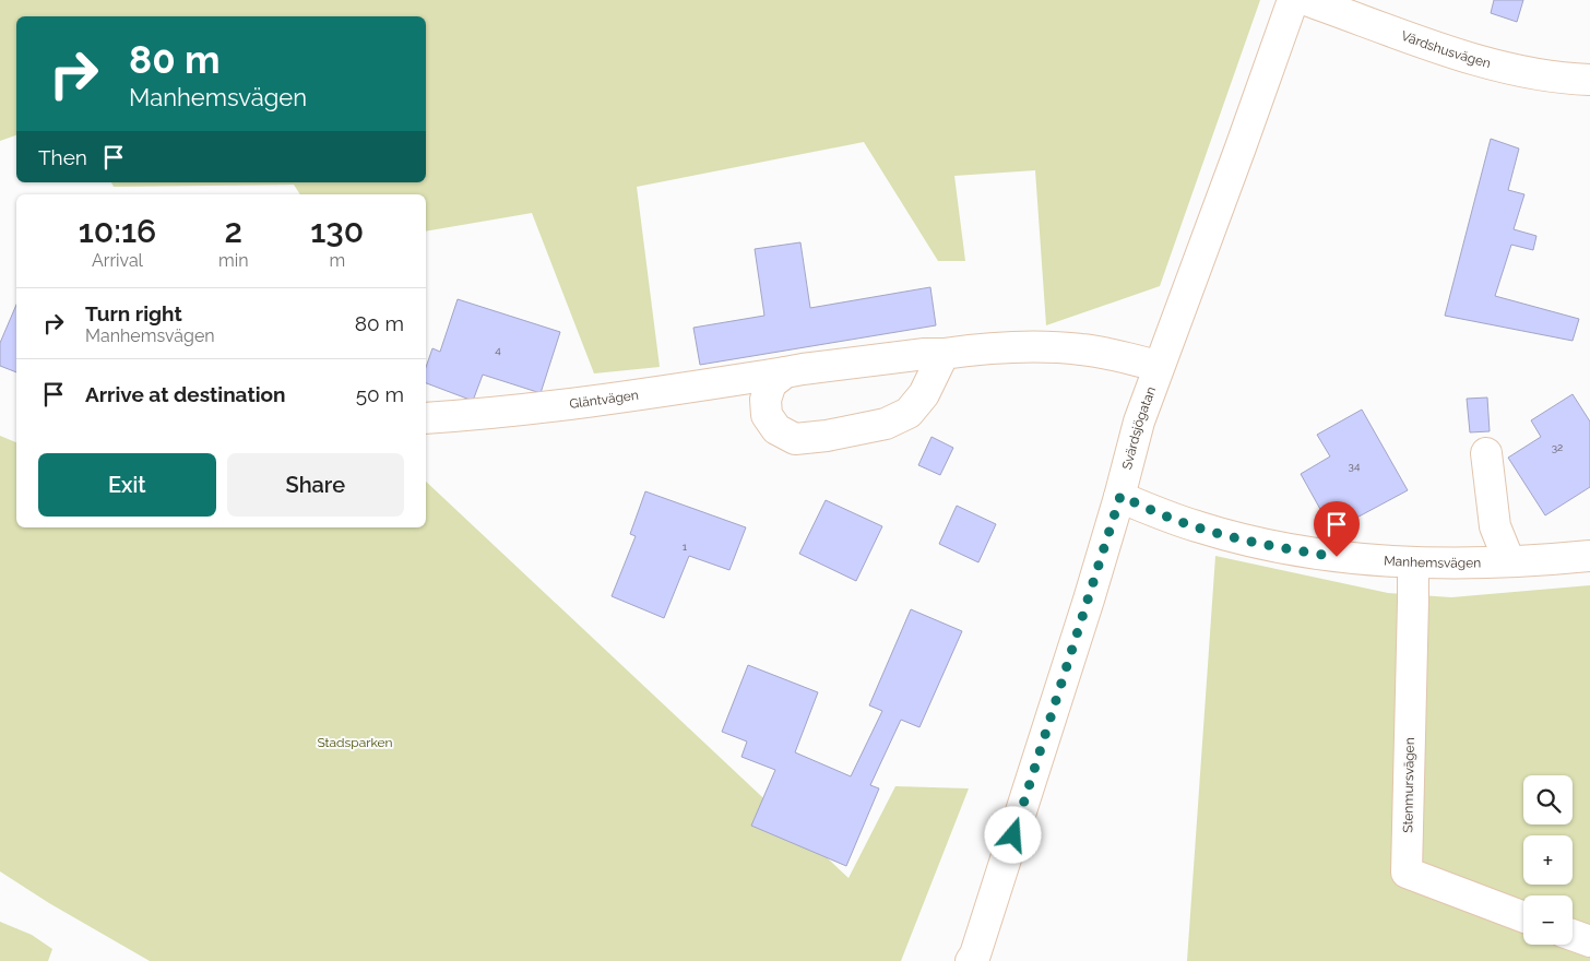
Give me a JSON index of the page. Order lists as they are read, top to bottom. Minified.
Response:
{"streets":{"street":["Värdshusvägen","Gläntvägen","Svärdsjögatan","Manhemsvägen","Stenmursvägen"]},"crossings":[["Gläntvägen","Svärdsjögatan"],["Svärdsjögatan","Manhemsvägen"],["Manhemsvägen","Stenmursvägen"]],"parks":["Stadsparken"],"house_numbers":["4","32","34","1"],"page":{"turn":["80 m","Manhemsvägen"],"then":"Then","eta":["10:16","Arrival","2","min","130","m"],"list":[{"name":"Turn right","note":"Manhemsvägen","value":"80 m"},{"name":"Arrive at destination","value":"50 m"}],"buttons":["Exit","Share"],"map_buttons":["+","−"]}}
